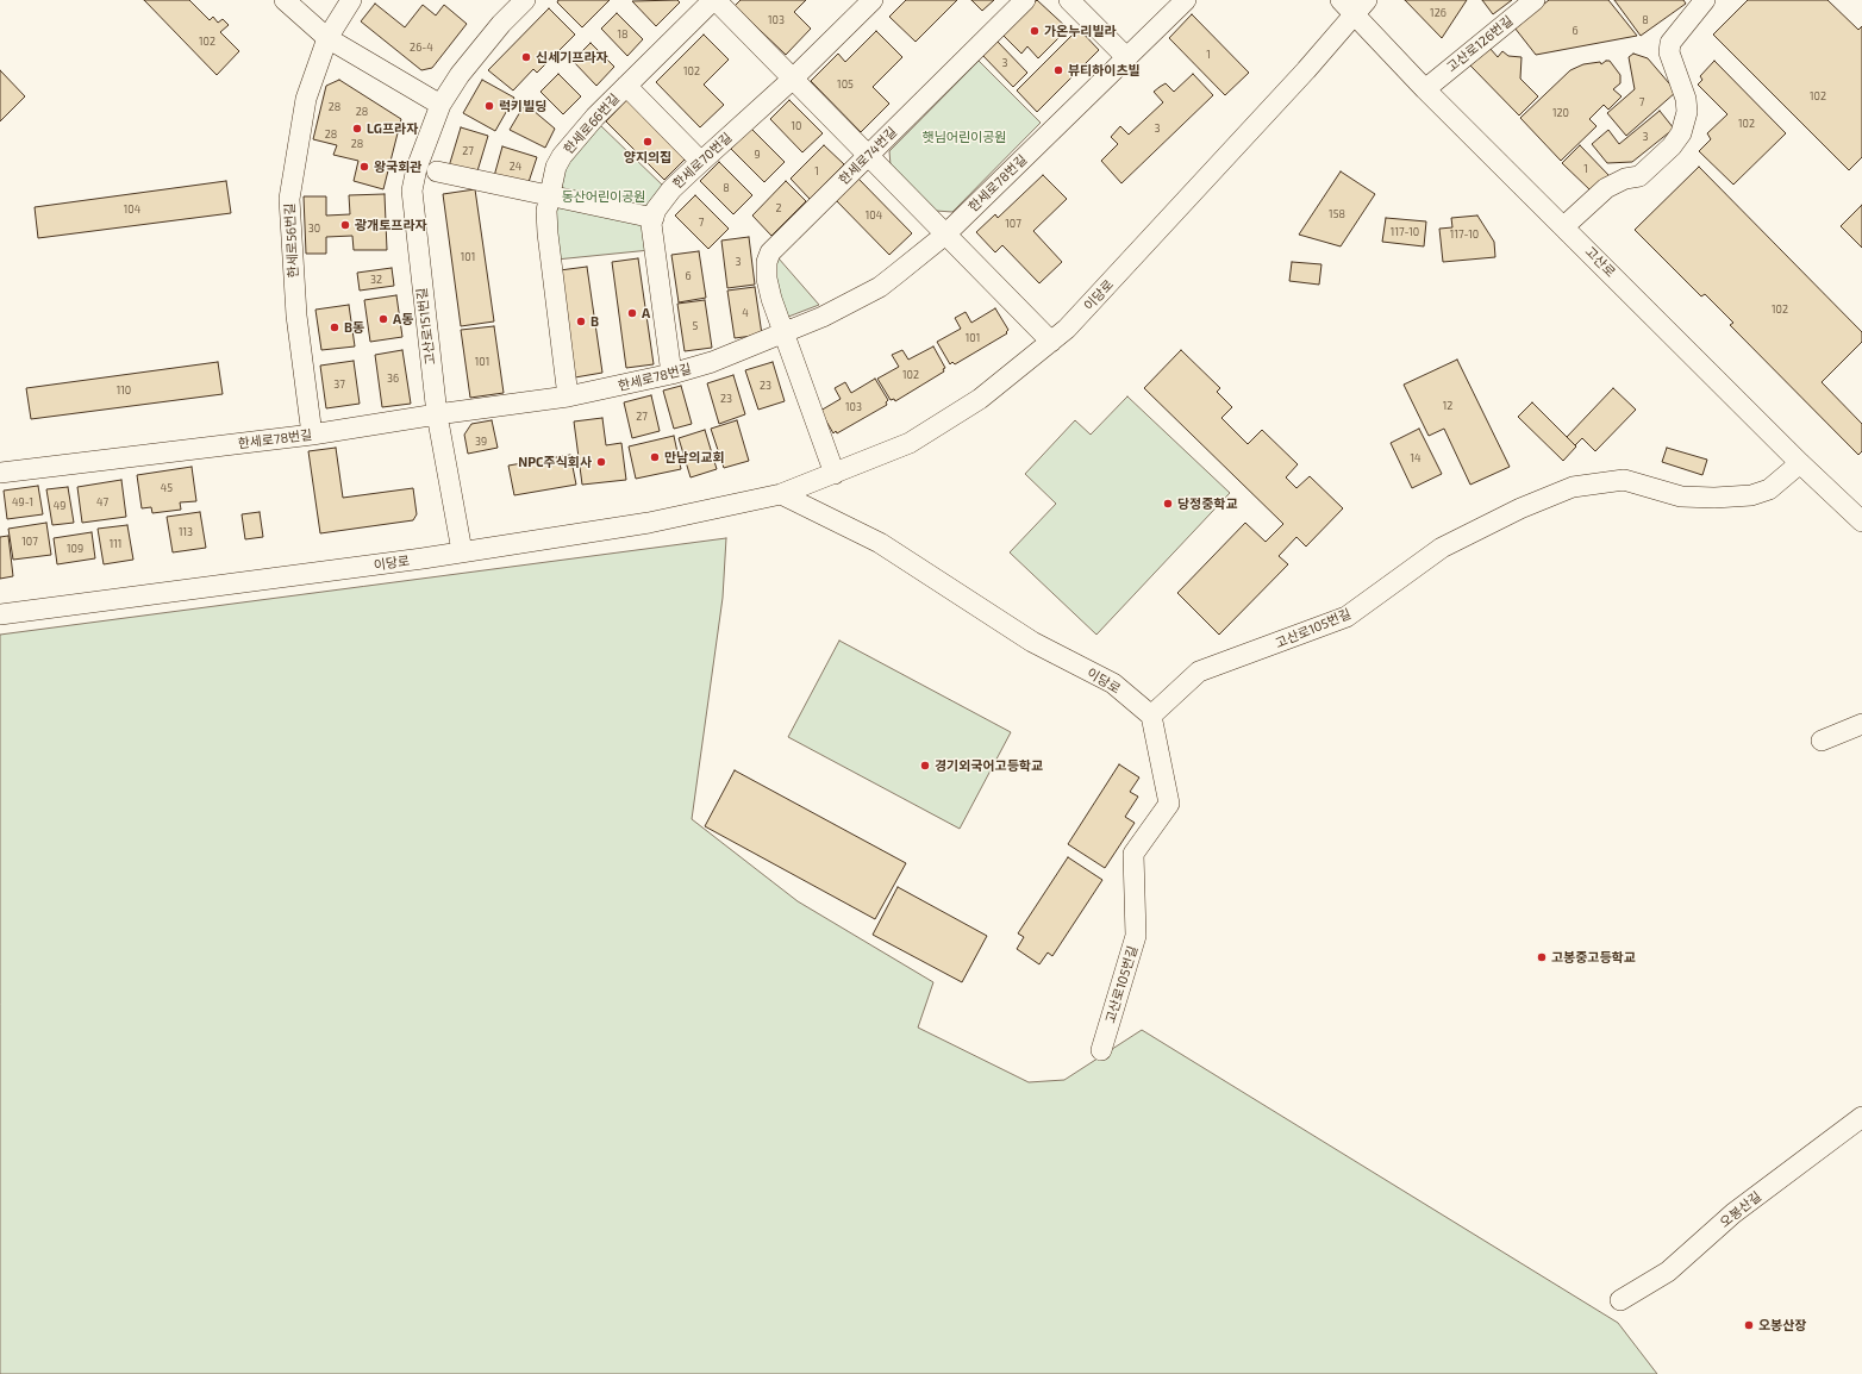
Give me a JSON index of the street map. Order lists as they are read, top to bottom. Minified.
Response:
{"streets":{"street":["고산로126번길","한세로66번길","한세로74번길","한세로70번길","한세로78번길","한세로56번길","고산로","이당로","고산로151번길","고산로105번길","오봉산길"]},"crossings":[["고산로126번길","고산로"],["한세로66번길","한세로78번길"],["한세로74번길","한세로78번길"],["한세로74번길","이당로"],["한세로70번길","한세로78번길"],["한세로78번길","한세로56번길"],["한세로78번길","고산로151번길"],["고산로","이당로"],["고산로","고산로105번길"],["이당로","고산로151번길"],["이당로","고산로105번길"]],"parks":["햇님어린이공원","동산어린이공원"],"places":["가온누리빌라","신세기프라자","뷰티하이츠빌","럭키빌딩","LG프라자","양지의집","왕국회관","광개토프라자","A","A동","B","B동","만남의교회","NPC주식회사","당정중학교","경기외국어고등학교","고봉중고등학교","오봉산장"],"house_numbers":["126","103","8","6","18","102","26-4","1","3","102","105","102","7","28","28","120","102","10","3","28","3","28","27","9","24","1","1","8","2","104","158","104","7","107","30","117-10","117-10","101","3","6","32","102","4","5","101","101","102","36","37","23","110","23","12","103","27","39","14","45","49-1","47","49","113","107","111","109"]}
